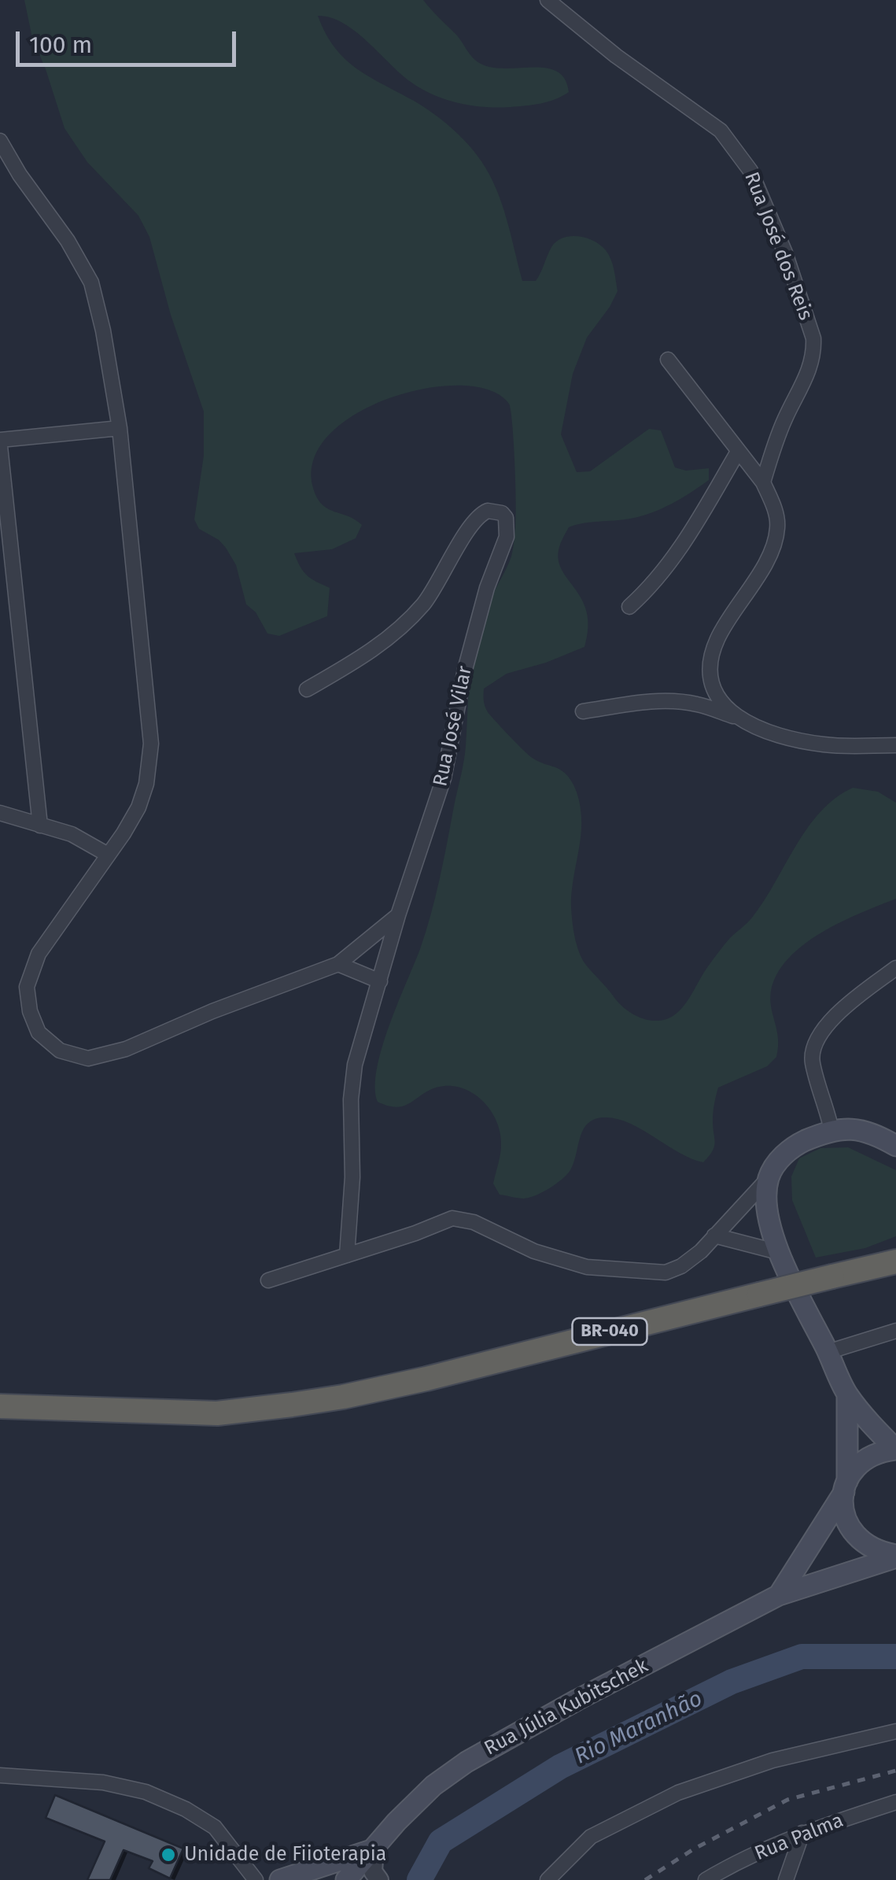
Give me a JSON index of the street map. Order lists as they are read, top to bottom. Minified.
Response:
{"streets":{"highway":["BR-040"],"main road":["Rua Júlia Kubitschek"],"street":["Rua José dos Reis","Rua José Vilar","Rua Palma"]},"water":["Rio Maranhão"],"places":["Unidade de Fiioterapia"],"scale_bar":"100 m"}
